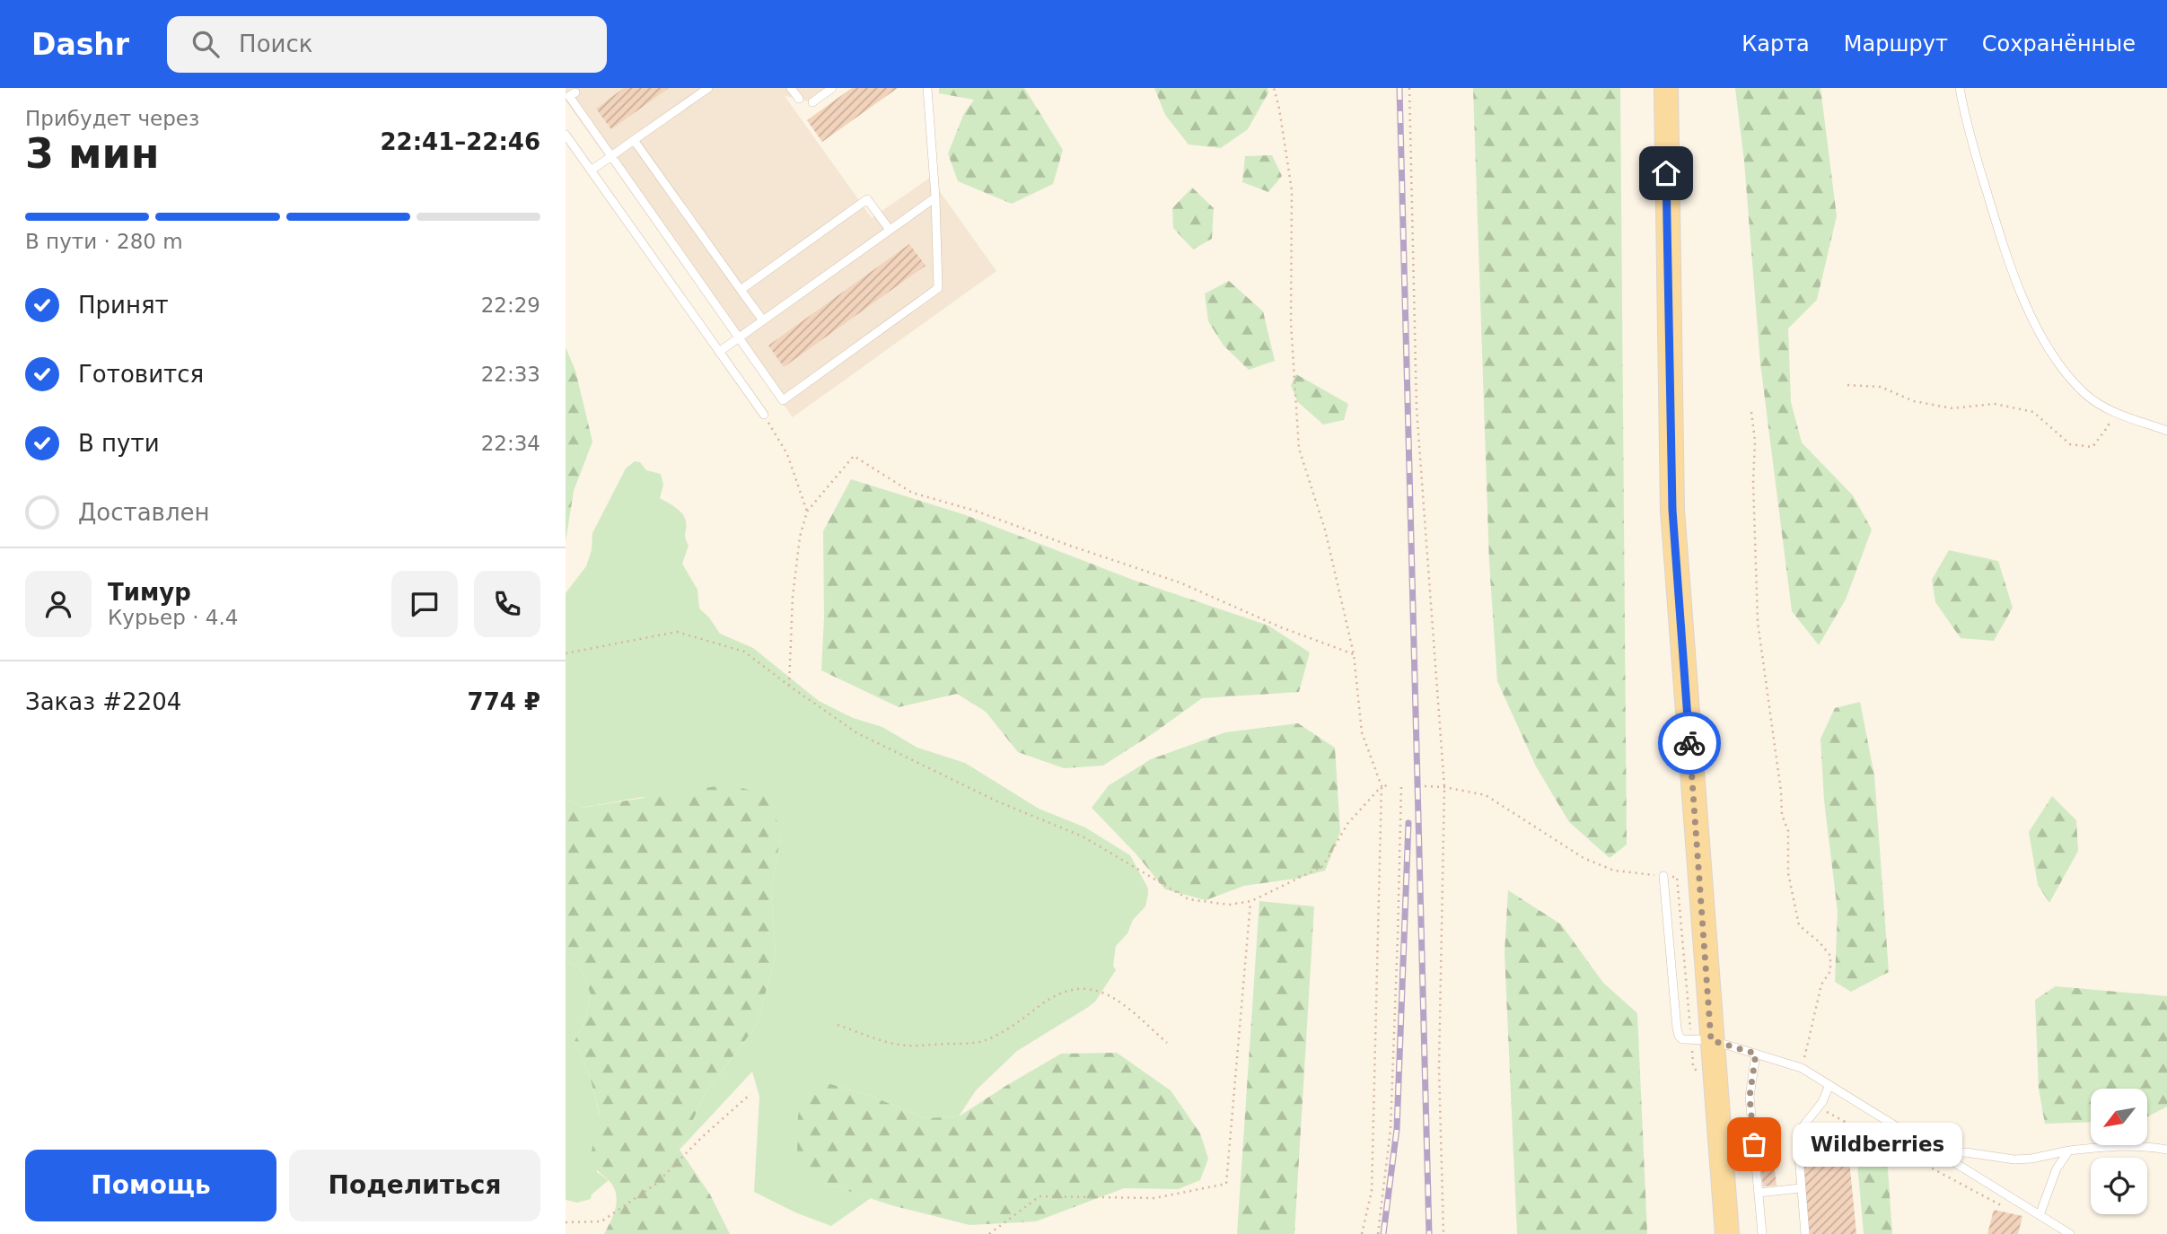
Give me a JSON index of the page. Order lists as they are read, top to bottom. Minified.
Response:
{"places":["Wildberries"],"north":"bottom left","page":{"header":"Dashr","search":"Поиск","nav":["Карта","Маршрут","Сохранённые"],"heading":["3 мин","Прибудет через","22:41–22:46"],"panel":["Тимур","Курьер · 4.4","Заказ #2204","774 ₽"],"bar":"В пути · 280 m","list":[["Принят","22:29"],["Готовится","22:33"],["В пути","22:34"],"Доставлен"],"bubble":"Wildberries","buttons":["Помощь","Поделиться"]}}
